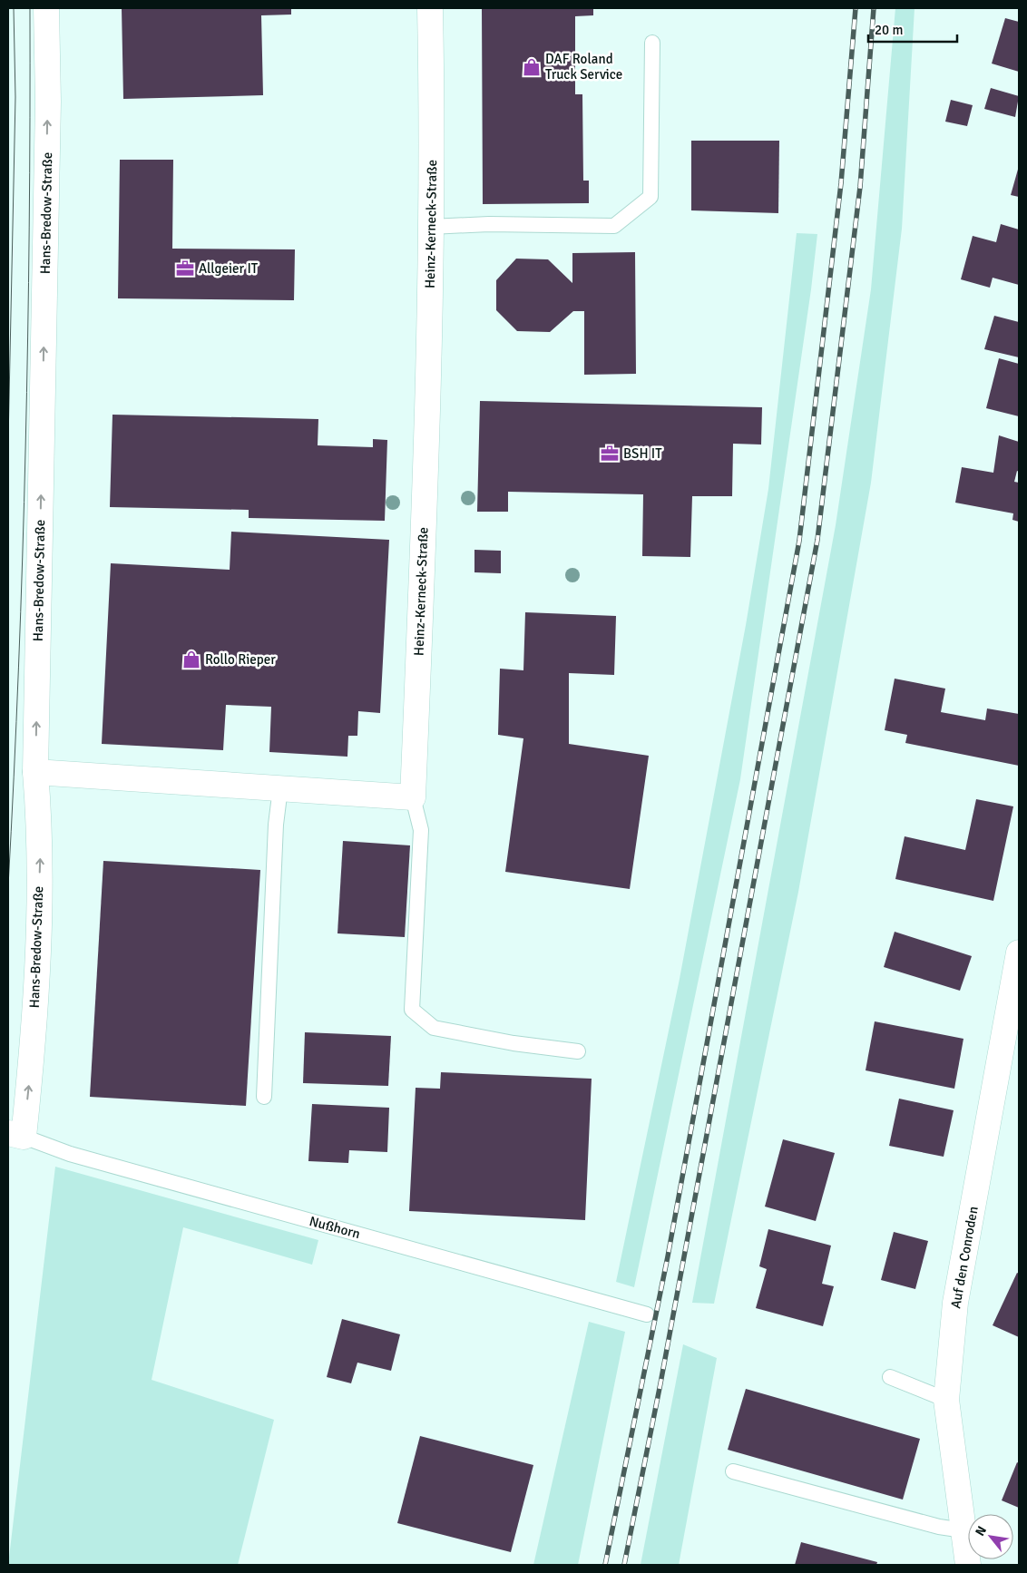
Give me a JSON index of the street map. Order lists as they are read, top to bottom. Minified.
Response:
{"streets":{"street":["Hans-Bredow-Straße","Heinz-Kerneck-Straße","Auf den Conroden"],"lane":["Nußhorn"]},"crossings":[["Hans-Bredow-Straße","Nußhorn"]],"one_way":["Hans-Bredow-Straße"],"places":{"shop":["DAF Roland Truck Service","Rollo Rieper"],"office":["Allgeier IT","BSH IT"]},"scale_bar":"20 m","north":"top left"}
